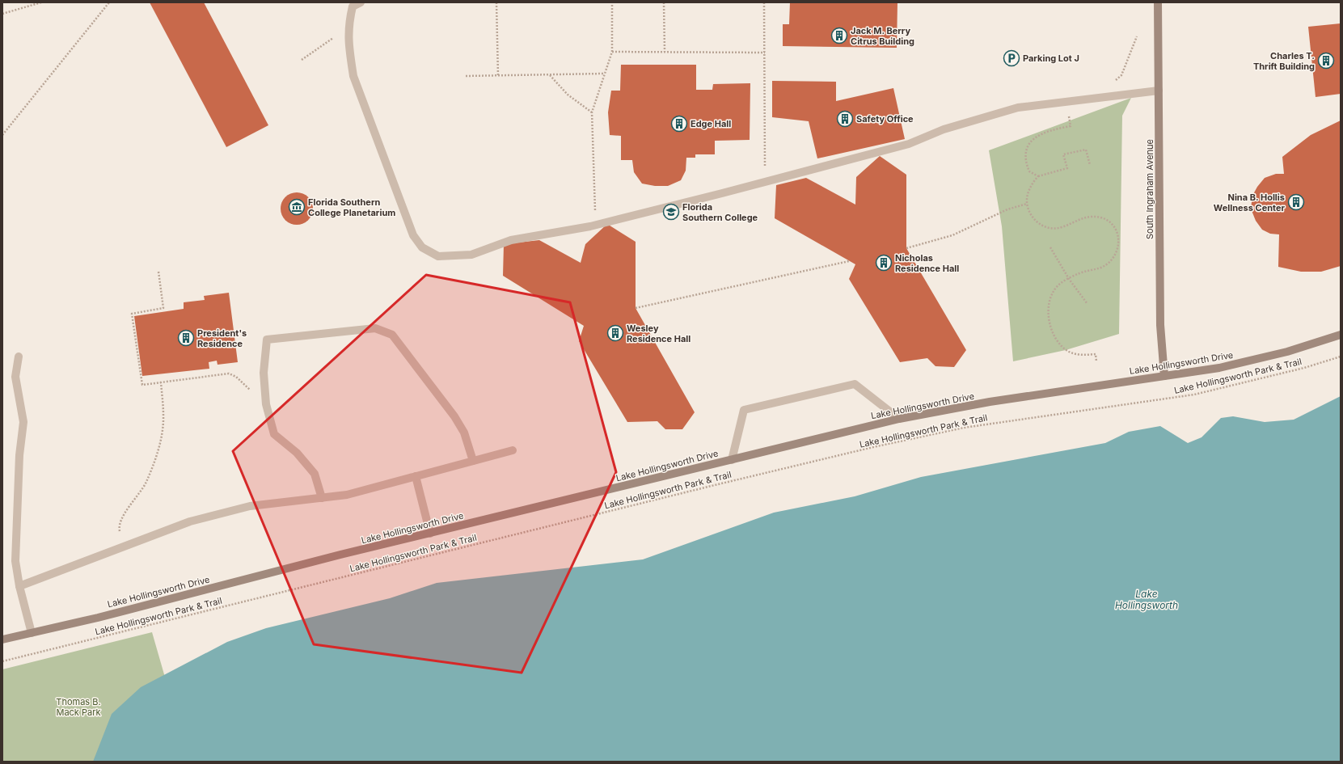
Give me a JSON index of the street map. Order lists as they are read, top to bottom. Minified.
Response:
{"streets":{"street":["South Ingraham Avenue","Lake Hollingsworth Drive"],"path":["Lake Hollingsworth Park & Trail"]},"crossings":[["South Ingraham Avenue","Lake Hollingsworth Drive"]],"water":["Lake Hollingsworth"],"parks":["Thomas B. Mack Park"],"places":{"building":["Jack M. Berry Citrus Building","Charles T. Thrift Building","Safety Office","Edge Hall","Nina B. Hollis Wellness Center","Nicholas Residence Hall","Wesley Residence Hall","President's Residence"],"parking":["Parking Lot J"],"museum":["Florida Southern College Planetarium"],"school or university":["Florida Southern College"]}}
